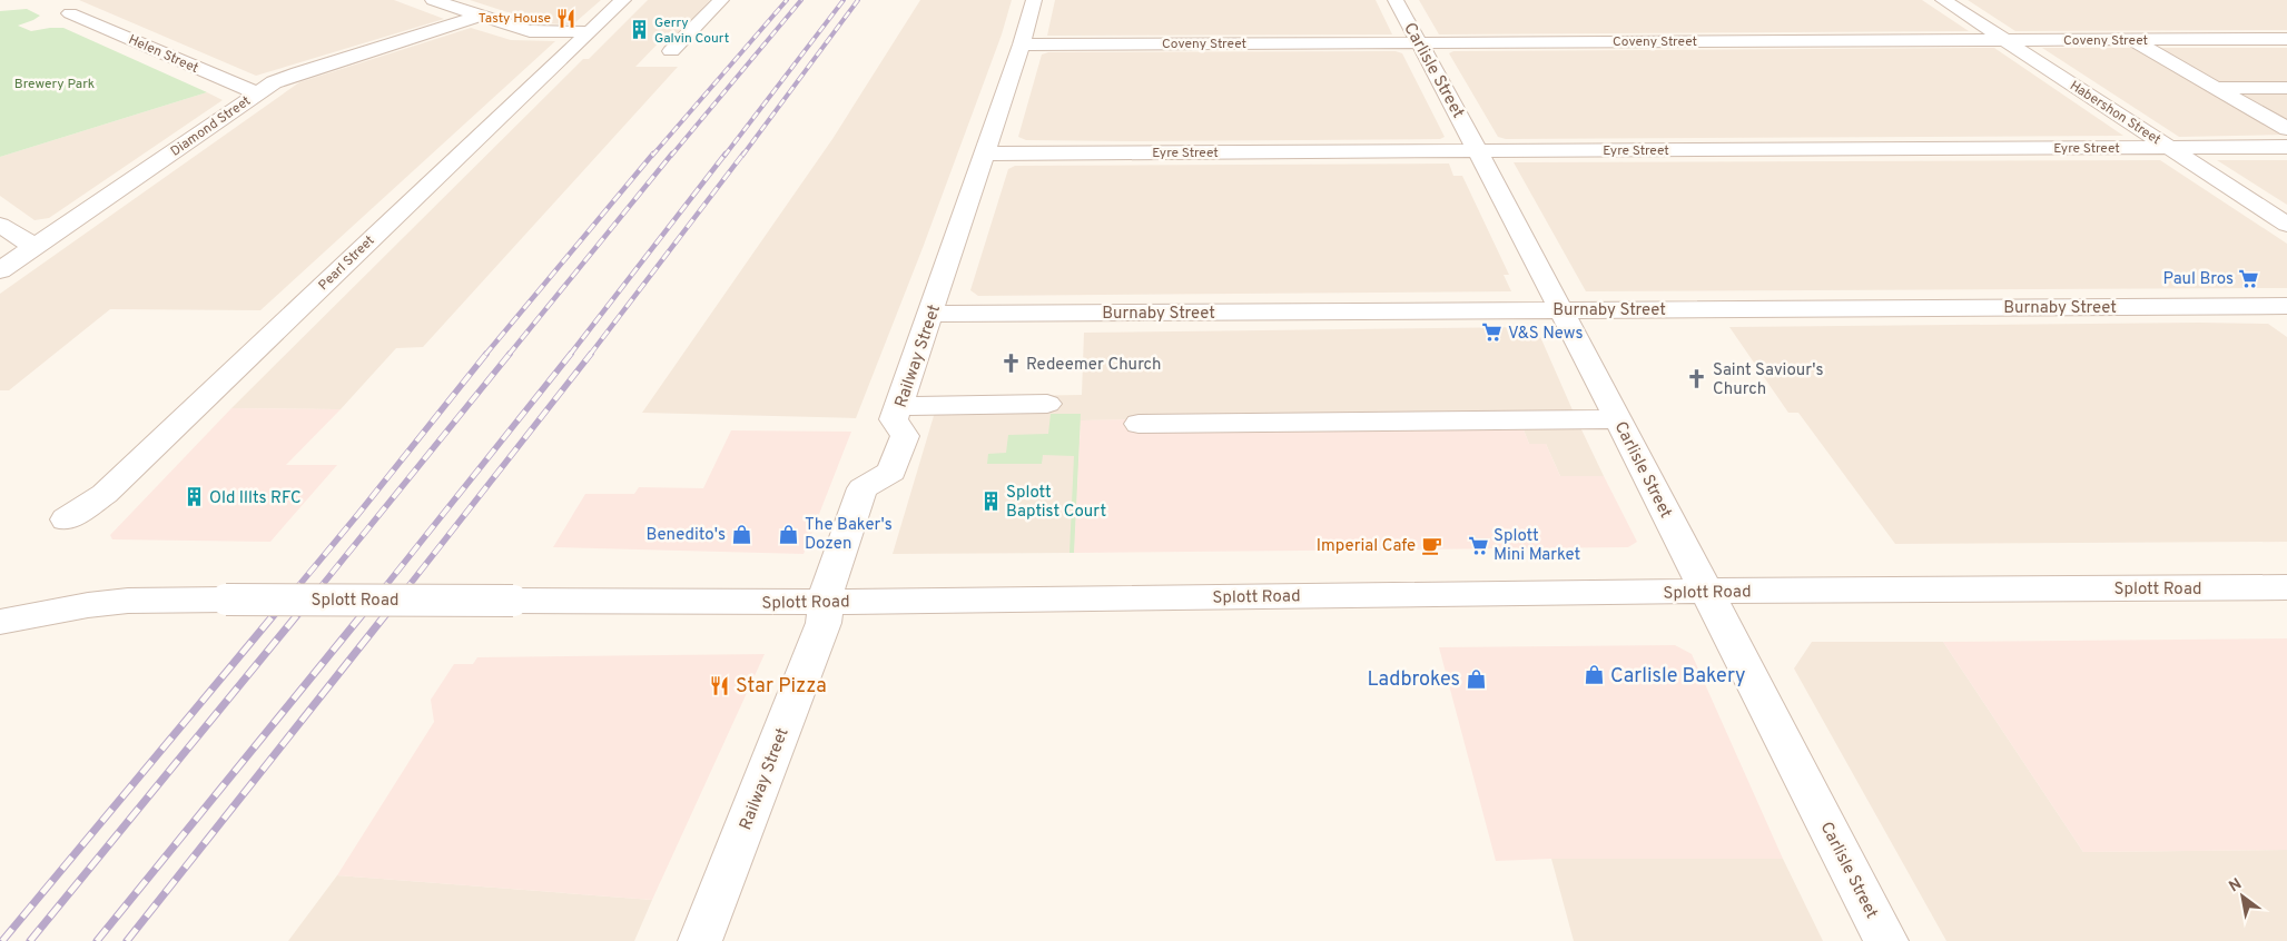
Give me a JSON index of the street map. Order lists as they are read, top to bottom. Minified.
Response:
{"streets":{"street":["Coveny Street","Helen Street","Carlisle Street","Habershon Street","Diamond Street","Eyre Street","Pearl Street","Burnaby Street","Railway Street","Splott Road"]},"crossings":[["Coveny Street","Carlisle Street"],["Coveny Street","Habershon Street"],["Coveny Street","Railway Street"],["Helen Street","Diamond Street"],["Carlisle Street","Eyre Street"],["Carlisle Street","Burnaby Street"],["Carlisle Street","Splott Road"],["Habershon Street","Eyre Street"],["Eyre Street","Railway Street"],["Burnaby Street","Railway Street"],["Railway Street","Splott Road"]],"parks":["Brewery Park"],"places":{"restaurant":["Tasty House","Star Pizza"],"building":["Gerry Galvin Court","Old Illts RFC","Splott Baptist Court"],"supermarket":["Paul Bros","V&S News","Splott Mini Market"],"church":["Redeemer Church","Saint Saviour's Church"],"shop":["Benedito's","The Baker's Dozen","Carlisle Bakery","Ladbrokes"],"cafe":["Imperial Cafe"]},"north":"top left"}
